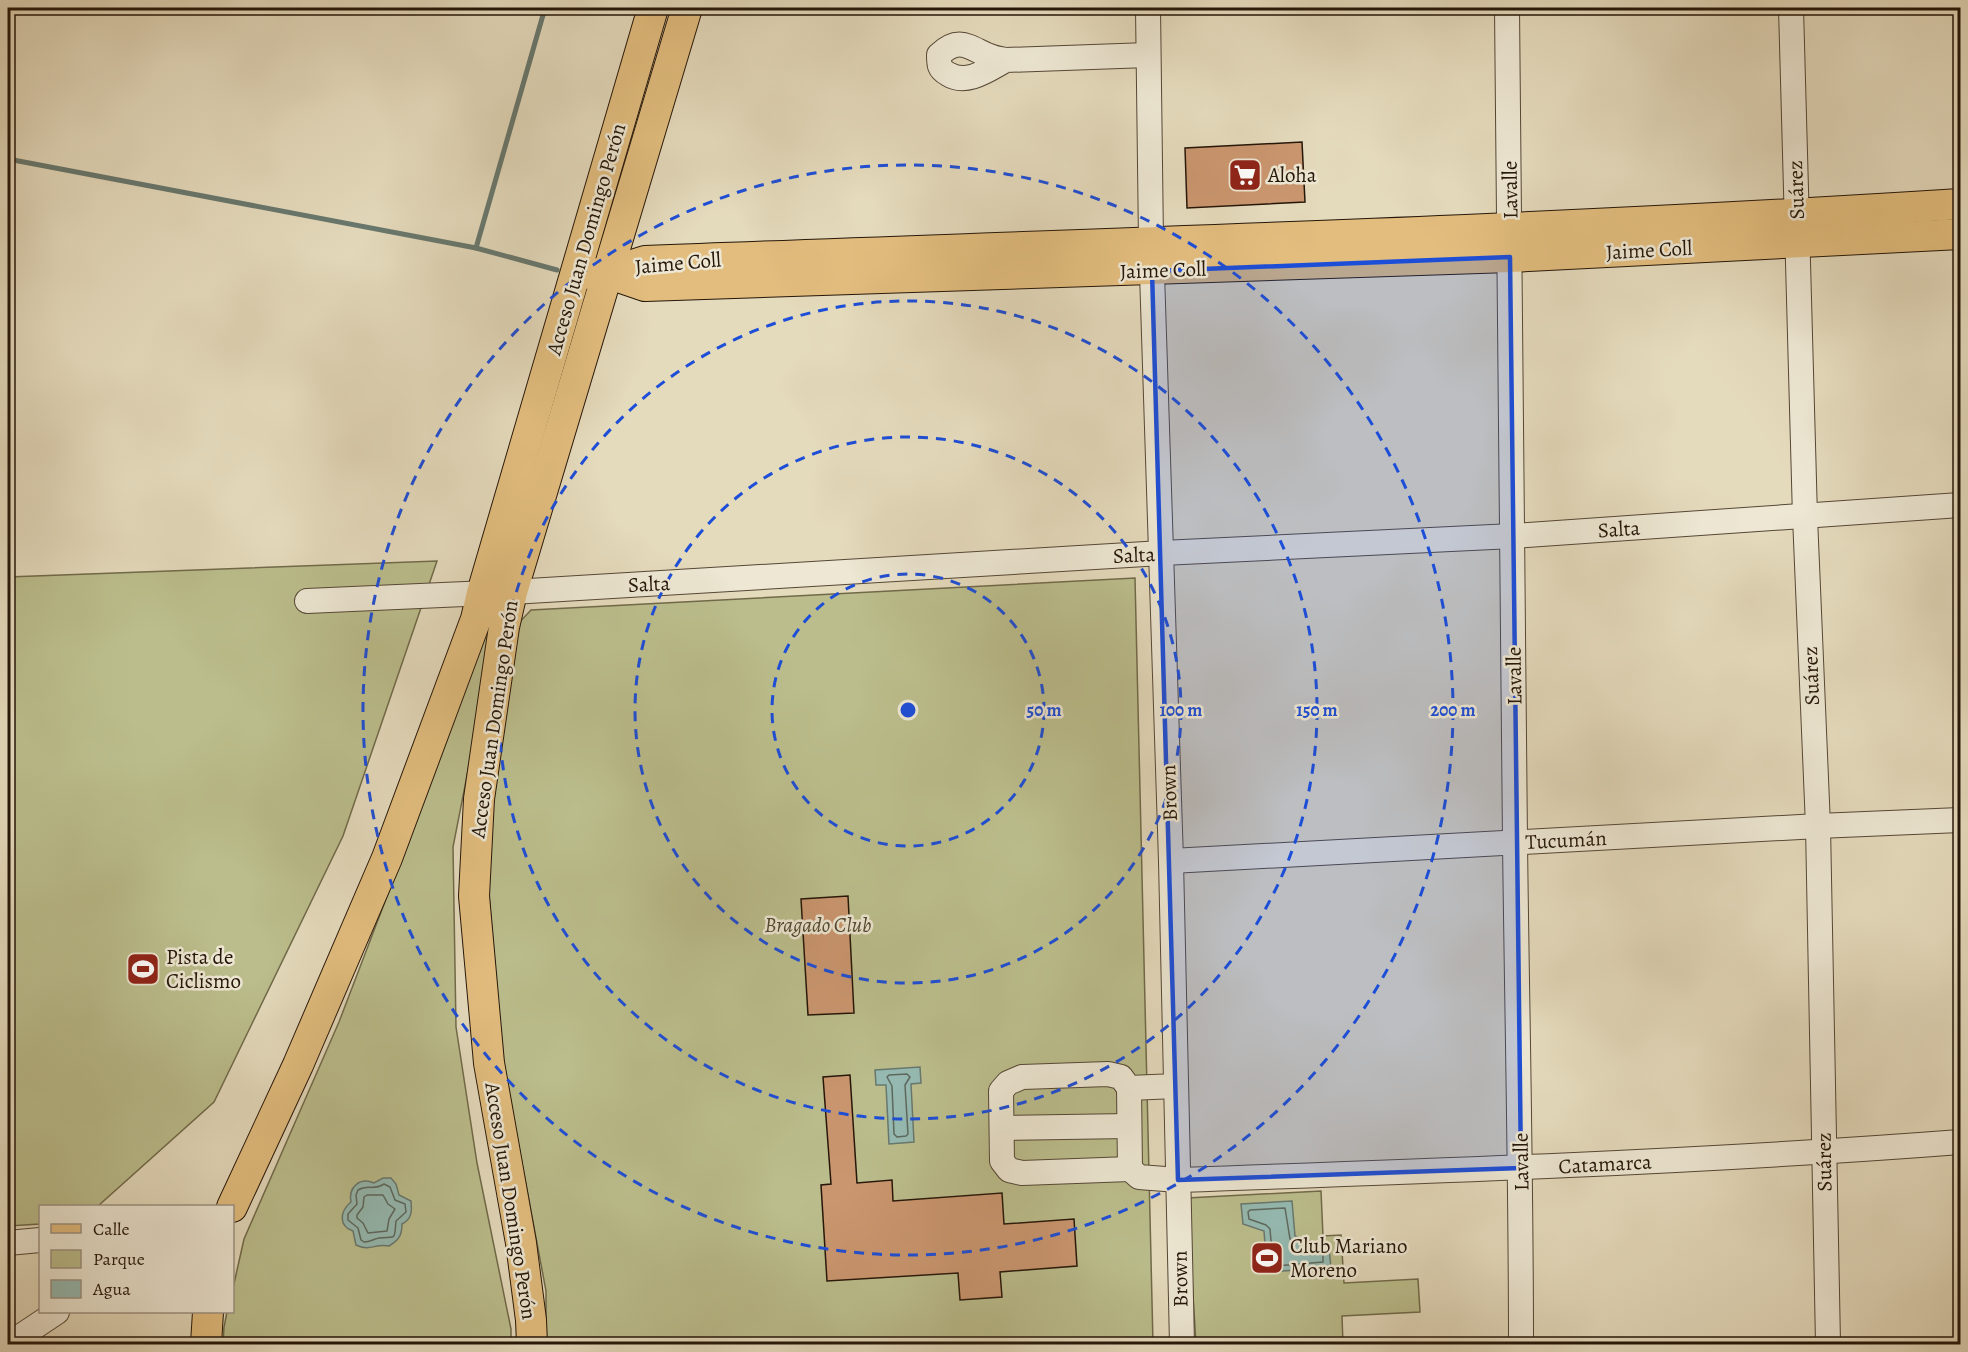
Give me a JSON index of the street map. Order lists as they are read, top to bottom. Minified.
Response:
{"streets":{"main road":["Acceso Juan Domingo Perón","Jaime Coll"],"street":["Lavalle","Suárez","Salta","Brown","Tucumán","Catamarca"]},"crossings":[["Lavalle","Jaime Coll"],["Lavalle","Salta"],["Lavalle","Tucumán"],["Lavalle","Catamarca"],["Suárez","Jaime Coll"],["Suárez","Salta"],["Suárez","Tucumán"],["Suárez","Catamarca"],["Acceso Juan Domingo Perón","Jaime Coll"],["Acceso Juan Domingo Perón","Salta"],["Jaime Coll","Brown"],["Salta","Brown"],["Brown","Tucumán"],["Brown","Catamarca"]],"parks":["Bragado Club"],"places":{"supermarket":["Aloha"],"sports":["Pista de Ciclismo","Club Mariano Moreno"]},"legend":["Calle","Parque","Agua"],"rings":["50 m","100 m","150 m","200 m"]}
